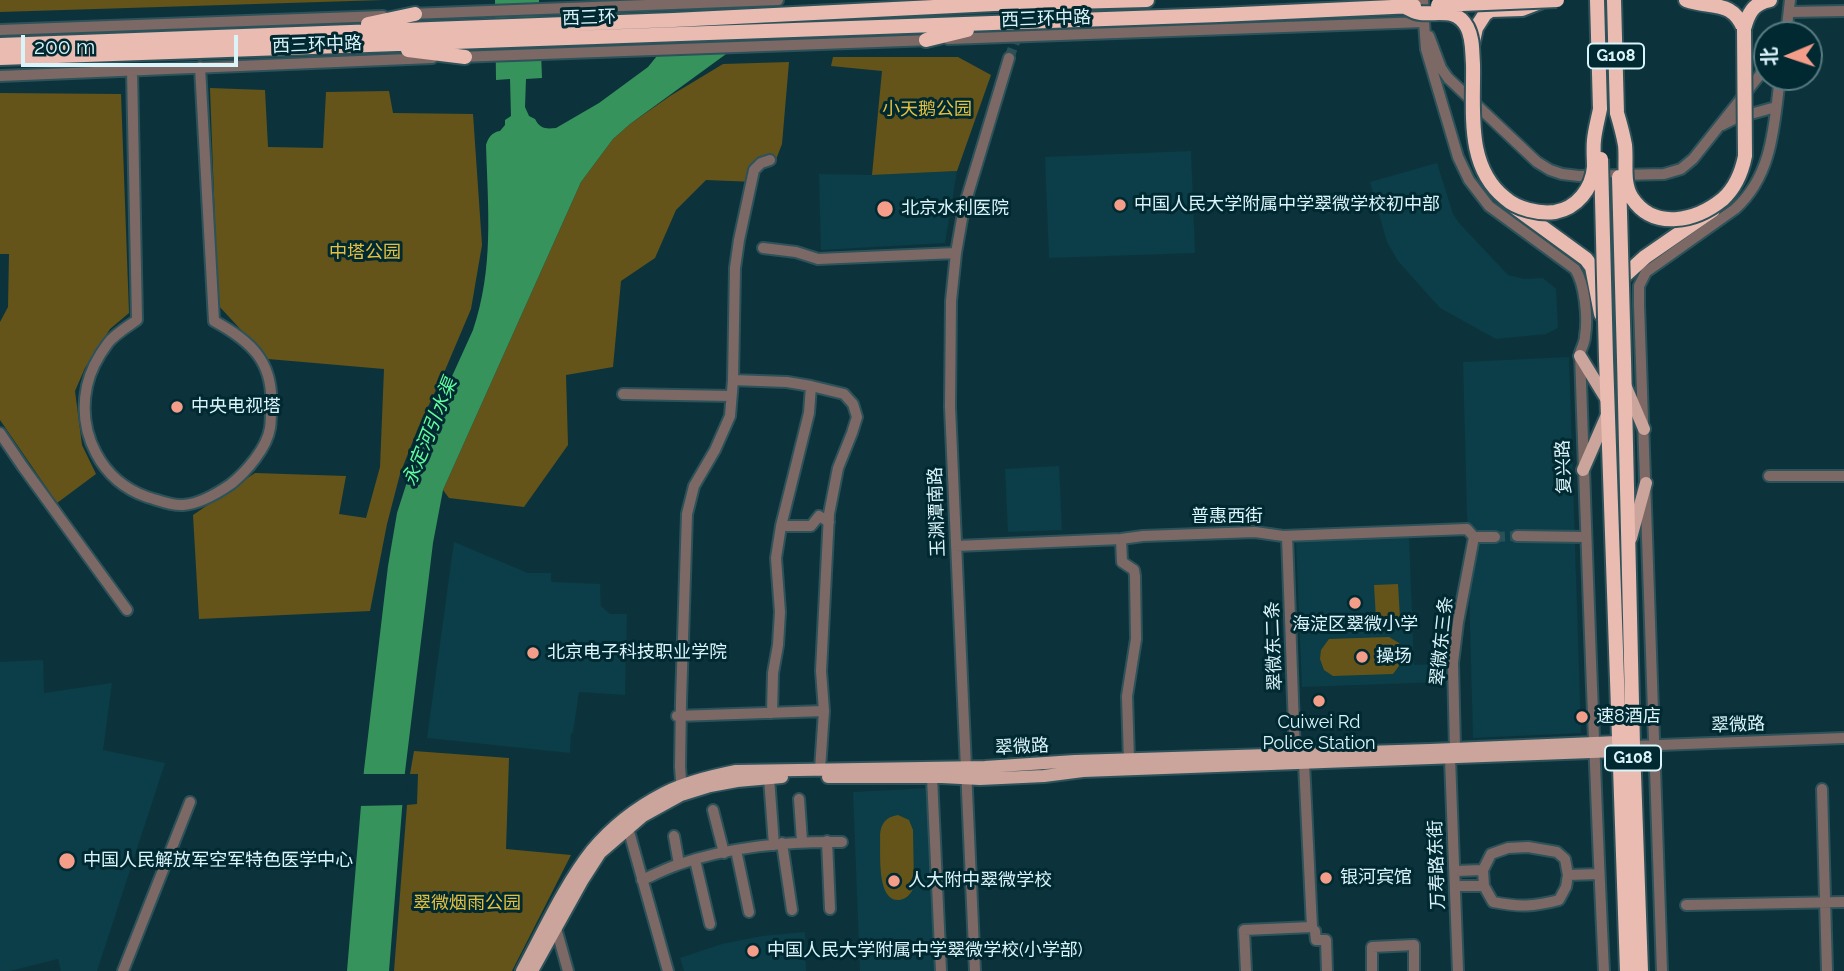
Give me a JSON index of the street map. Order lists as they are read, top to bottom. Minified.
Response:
{"streets":{"highway":["西三环","G108"],"main road":["翠微路"],"street":["西三环中路","复兴路","玉渊潭南路","普惠西街","翠微东三条","翠微东二条","万寿路东街"]},"crossings":[["西三环","西三环中路"],["西三环中路","复兴路"],["G108","翠微路"],["复兴路","翠微路"],["玉渊潭南路","普惠西街"],["玉渊潭南路","翠微路"],["普惠西街","翠微东三条"],["普惠西街","翠微东二条"],["翠微东三条","翠微路"],["翠微东三条","万寿路东街"],["翠微东二条","翠微路"],["翠微路","万寿路东街"]],"water":["永定河引水渠"],"parks":["小天鹅公园","中塔公园","翠微烟雨公园"],"places":["中国人民大学附属中学翠微学校初中部","北京水利医院","中央电视塔","海淀区翠微小学","北京电子科技职业学院","操场","Cuiwei Rd Police Station","速8酒店","中国人民解放军空军特色医学中心","银河宾馆","人大附中翠微学校","中国人民大学附属中学翠微学校(小学部)"],"scale_bar":"200 m","north":"left"}
